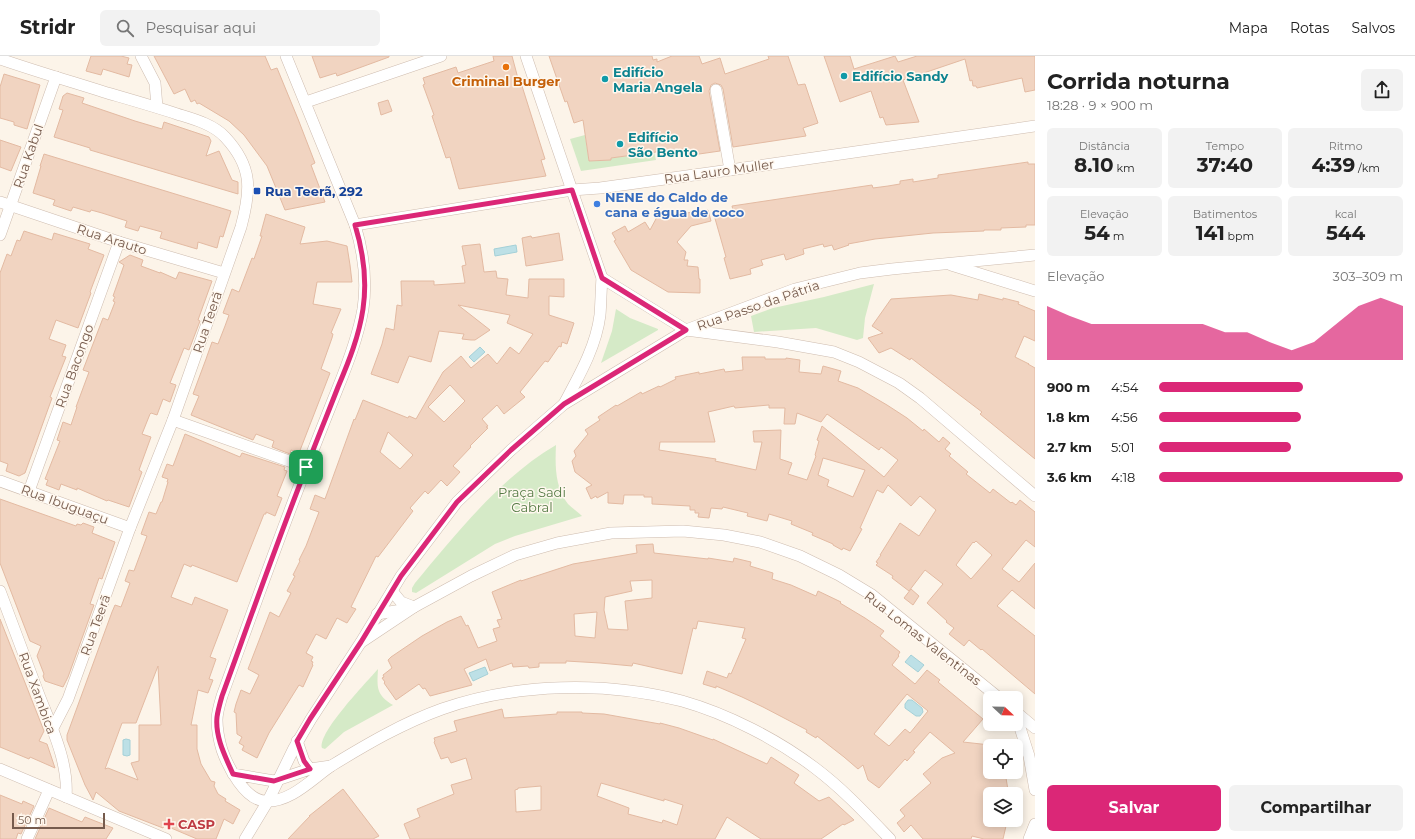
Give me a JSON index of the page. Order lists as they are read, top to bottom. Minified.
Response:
{"streets":{"street":["Rua Kabul","Rua Lauro Muller","Rua Arauto","Rua Passo da Pátria","Rua Teerã","Rua Bacongo","Rua Ibuguaçu","Rua Lomas Valentinas","Rua Xambica"]},"crossings":[["Rua Kabul","Rua Arauto"],["Rua Kabul","Rua Teerã"],["Rua Arauto","Rua Teerã"],["Rua Arauto","Rua Bacongo"],["Rua Passo da Pátria","Rua Lomas Valentinas"],["Rua Teerã","Rua Ibuguaçu"],["Rua Teerã","Rua Xambica"],["Rua Bacongo","Rua Ibuguaçu"]],"parks":["Praça Sadi Cabral"],"places":{"other":["Criminal Burger","Edifício Sandy","Edifício Maria Angela","Edifício São Bento","NENE do Caldo de cana e água de coco"],"transit":["Rua Teerã, 292"],"health":["CASP"]},"scale_bar":"50 m","north":"right","page":{"header":"Stridr","search":"Pesquisar aqui","nav":["Mapa","Rotas","Salvos"],"heading":["Corrida noturna","18:28 · 9 × 900 m"],"stats":[["Distância","8.10 km"],["Tempo","37:40"],["Ritmo","4:39 /km"],["Elevação","54 m"],["Batimentos","141 bpm"],["kcal","544"]],"chart":["Elevação","303–309 m"],"list":[{"name":"900 m","note":"4:54"},{"name":"1.8 km","note":"4:56"},{"name":"2.7 km","note":"5:01"},{"name":"3.6 km","note":"4:18"}],"buttons":["Salvar","Compartilhar"],"scale":"50 m"}}
